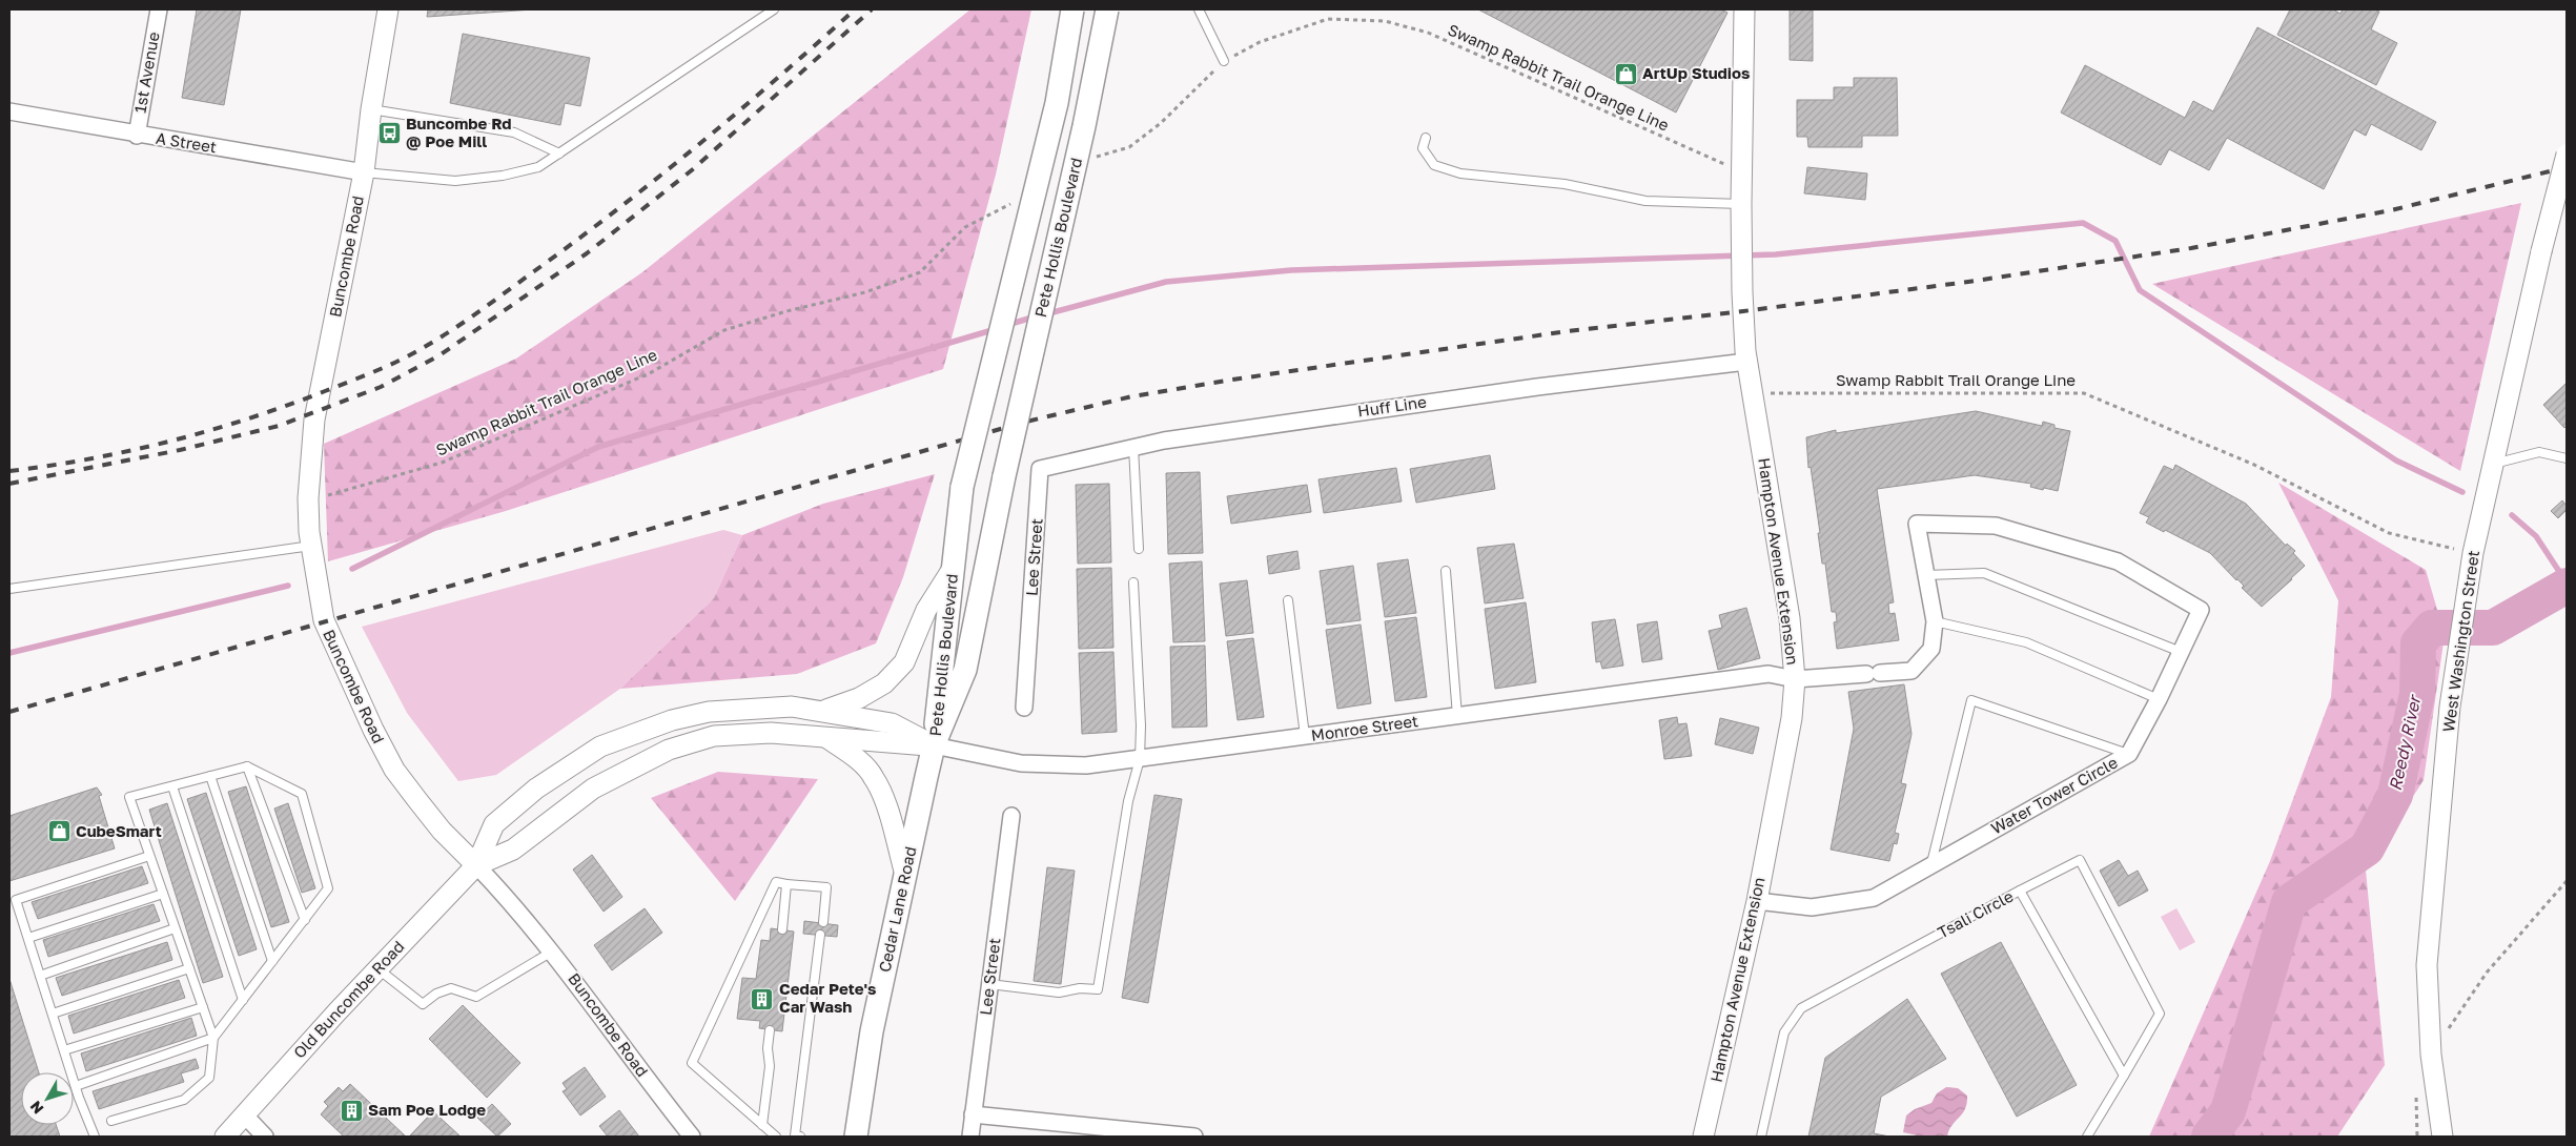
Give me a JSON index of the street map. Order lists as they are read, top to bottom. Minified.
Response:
{"streets":{"main road":["Pete Hollis Boulevard","Cedar Lane Road"],"street":["1st Avenue","A Street","Buncombe Road","Huff Line","Lee Street","Hampton Avenue Extension","West Washington Street","Monroe Street","Water Tower Circle","Old Buncombe Road"],"lane":["Tsali Circle"],"path":["Swamp Rabbit Trail Orange Line"]},"crossings":[["1st Avenue","A Street"],["Swamp Rabbit Trail Orange Line","Buncombe Road"],["Swamp Rabbit Trail Orange Line","Hampton Avenue Extension"],["Swamp Rabbit Trail Orange Line","West Washington Street"],["A Street","Buncombe Road"],["Pete Hollis Boulevard","Monroe Street"],["Pete Hollis Boulevard","Cedar Lane Road"],["Pete Hollis Boulevard","Old Buncombe Road"],["Buncombe Road","Old Buncombe Road"],["Huff Line","Lee Street"],["Huff Line","Hampton Avenue Extension"],["Hampton Avenue Extension","Monroe Street"],["Hampton Avenue Extension","Water Tower Circle"],["Monroe Street","Water Tower Circle"],["Monroe Street","Cedar Lane Road"],["Monroe Street","Old Buncombe Road"],["Cedar Lane Road","Old Buncombe Road"]],"water":["Reedy River"],"places":{"shop":["ArtUp Studios","CubeSmart"],"bus stop":["Buncombe Rd @ Poe Mill"],"building":["Cedar Pete's Car Wash","Sam Poe Lodge"]},"north":"bottom left"}
